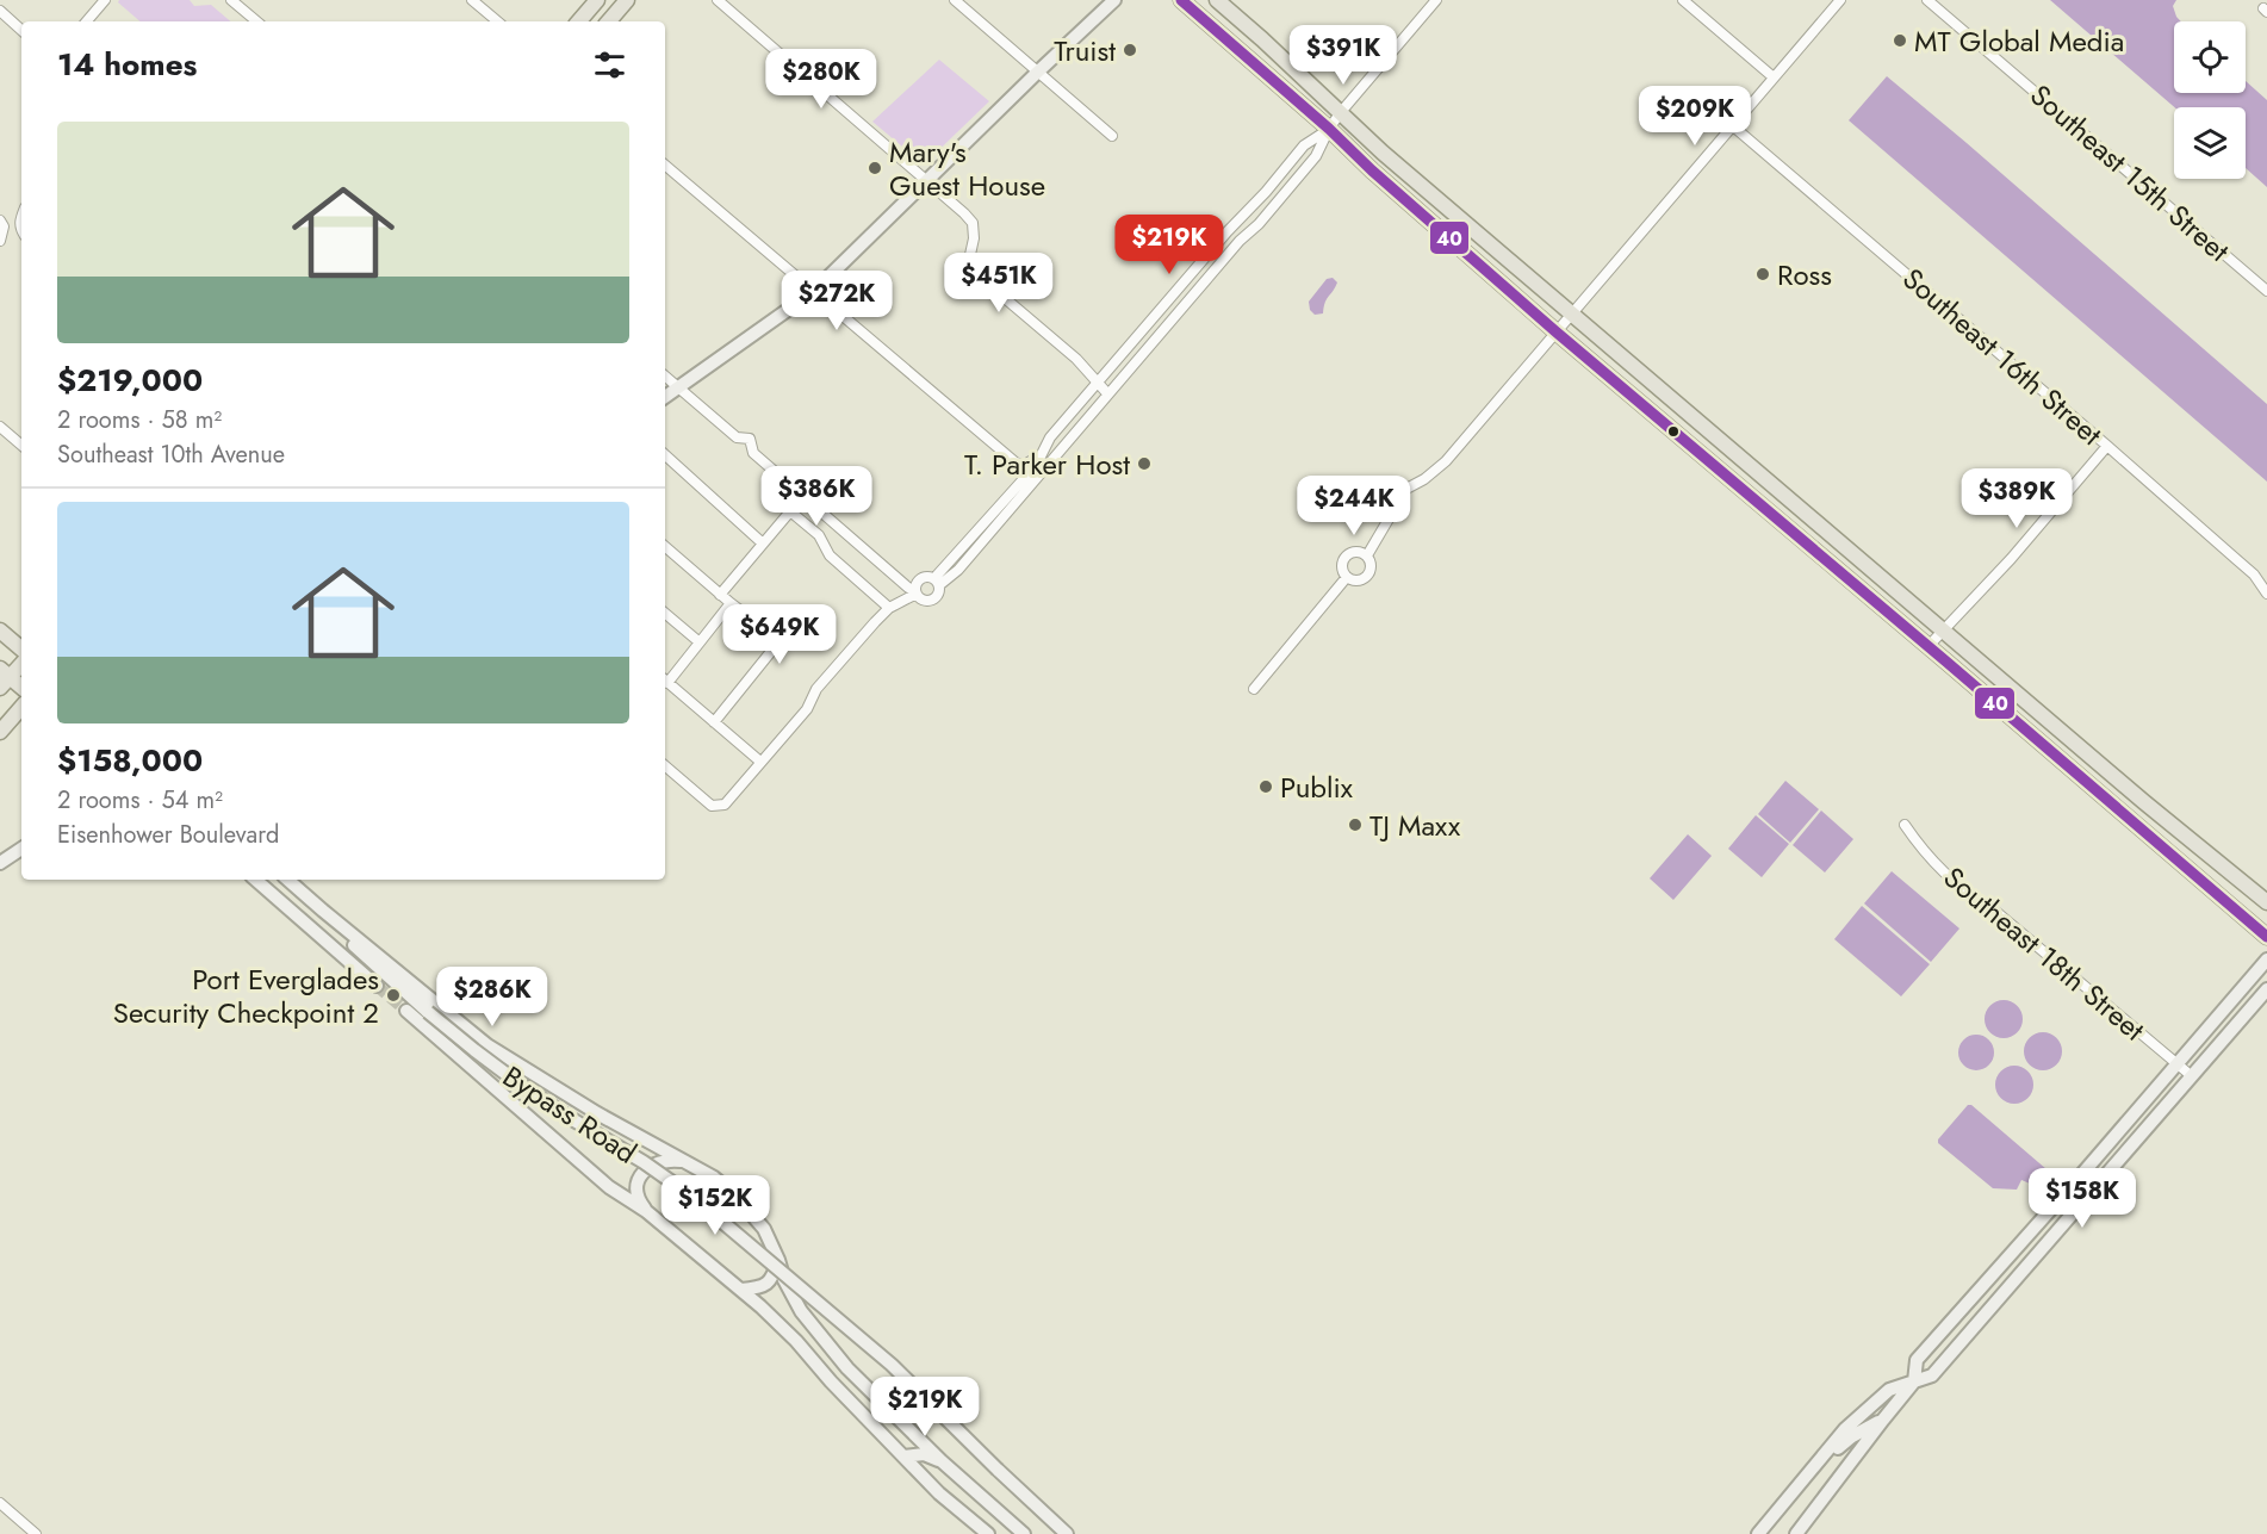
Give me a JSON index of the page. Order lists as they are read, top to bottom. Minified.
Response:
{"streets":{"street":["Southeast 15th Street","Southeast 16th Street","Southeast 18th Street","Bypass Road"]},"places":["MT Global Media","Truist","Mary's Guest House","Ross","T. Parker Host","Publix","TJ Maxx","Port Everglades Security Checkpoint 2"],"lines":["transit line 40"],"page":{"heading":"14 homes","price":["$391K","$280K","$209K","$219K","$451K","$272K","$386K","$389K","$244K","$649K","$286K","$158K","$152K","$219K"],"list":[{"name":"$219,000","note":"2 rooms · 58 m² · Southeast 10th Avenue"},{"name":"$158,000","note":"2 rooms · 54 m² · Eisenhower Boulevard"}]}}
